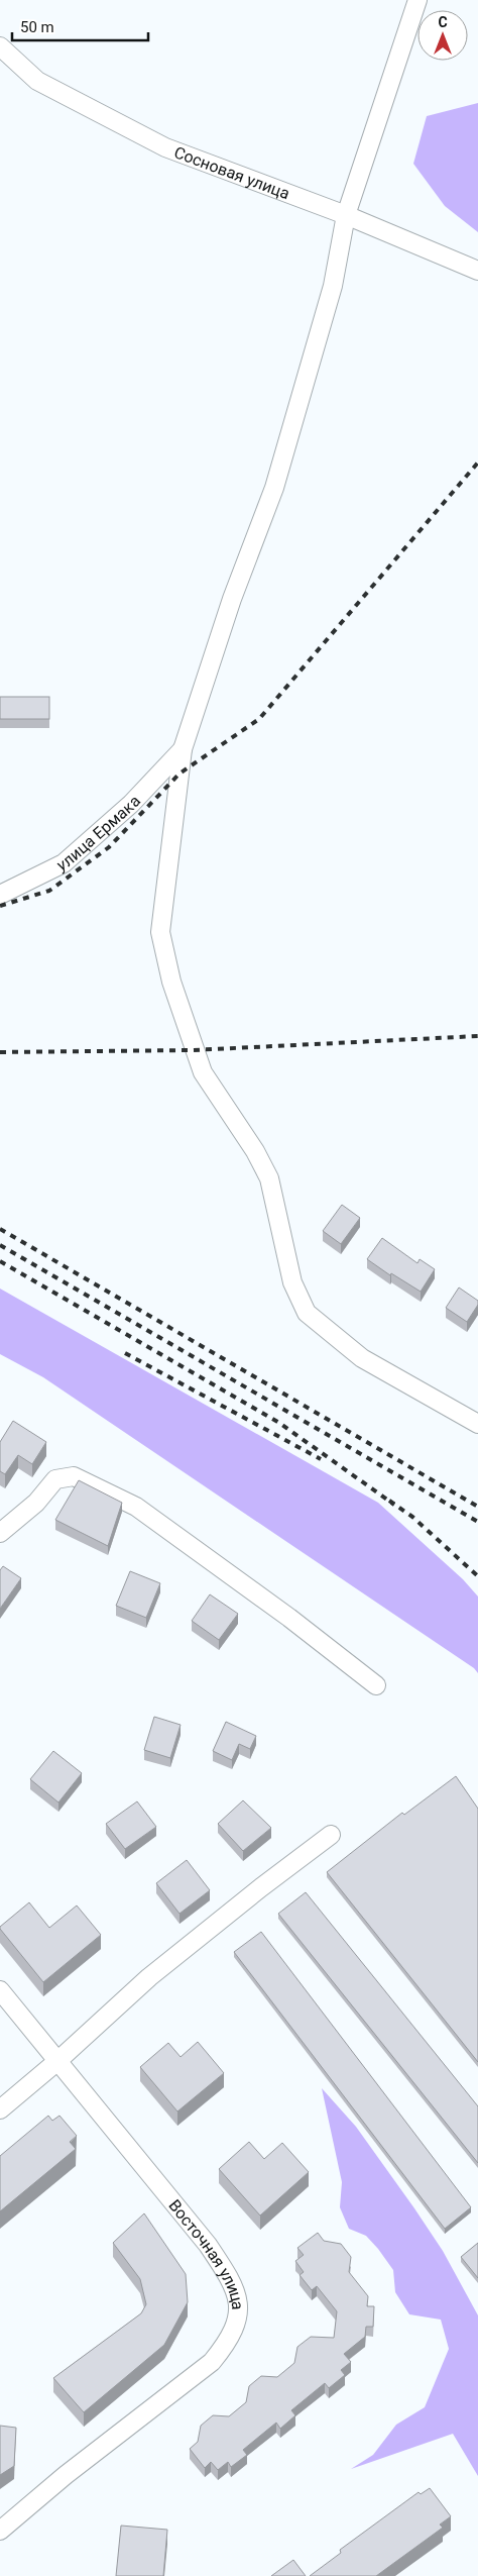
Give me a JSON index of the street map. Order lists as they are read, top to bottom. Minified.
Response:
{"streets":{"street":["Сосновая улица","улица Ермака","Восточная улица"]},"scale_bar":"50 m","north":"top"}
